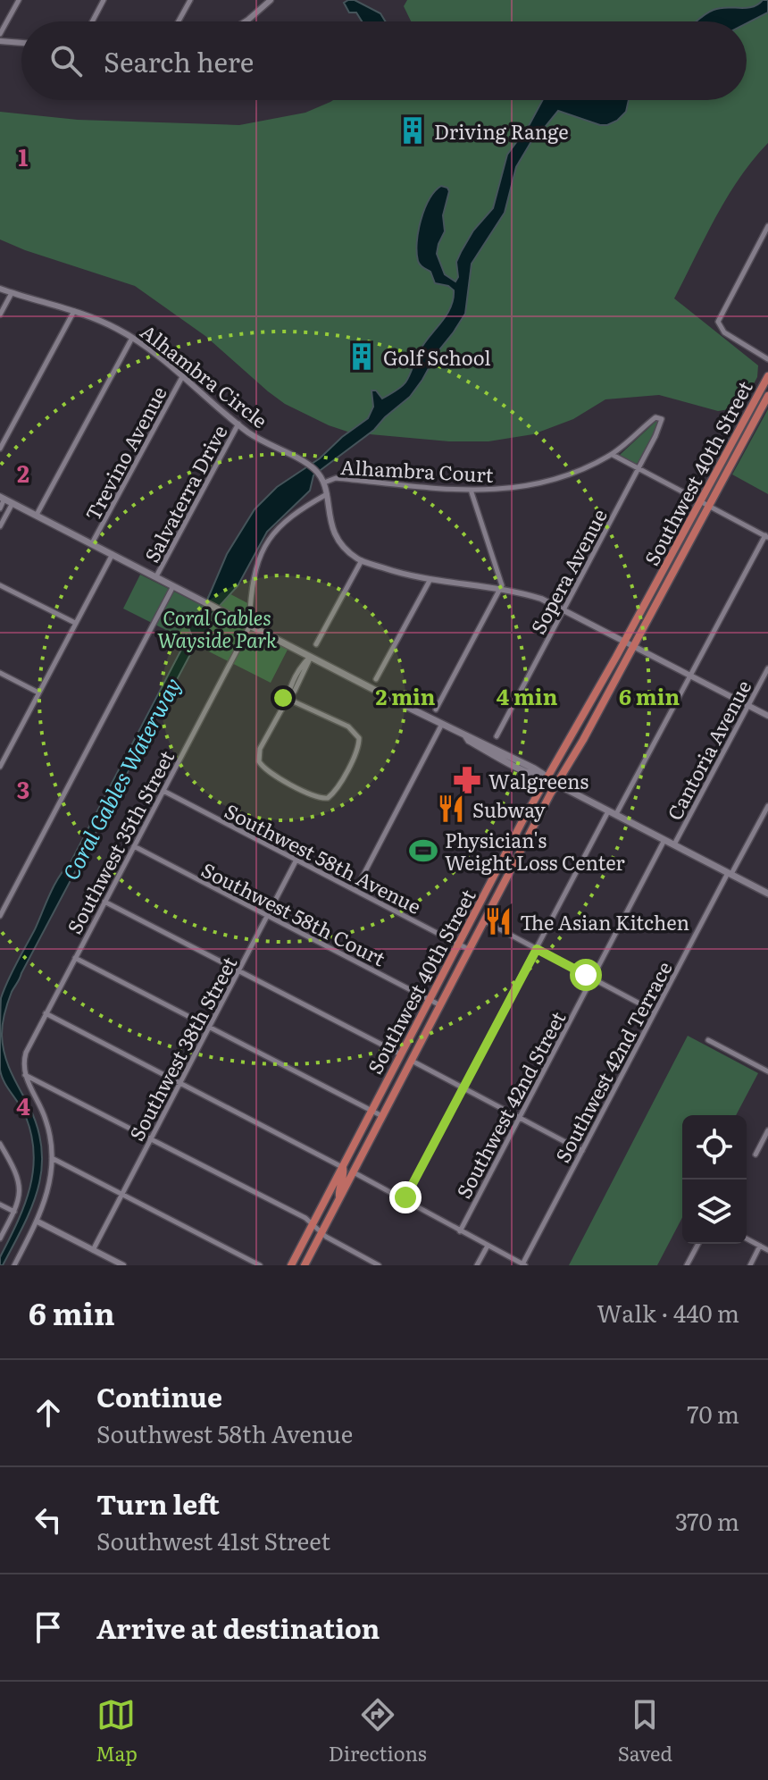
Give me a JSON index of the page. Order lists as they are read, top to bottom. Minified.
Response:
{"streets":{"main road":["Southwest 40th Street"],"street":["Alhambra Circle","Trevino Avenue","Alhambra Court","Salvaterra Drive","Sopera Avenue","Cantoria Avenue","Southwest 35th Street","Southwest 58th Avenue","Southwest 58th Court","Southwest 38th Street","Southwest 42nd Terrace","Southwest 42nd Street"]},"crossings":[["Alhambra Circle","Trevino Avenue"],["Alhambra Circle","Alhambra Court"],["Alhambra Circle","Southwest 40th Street"],["Alhambra Circle","Salvaterra Drive"],["Alhambra Circle","Sopera Avenue"],["Alhambra Circle","Cantoria Avenue"],["Alhambra Court","Sopera Avenue"],["Southwest 40th Street","Southwest 58th Avenue"],["Southwest 40th Street","Southwest 58th Court"],["Southwest 35th Street","Southwest 58th Avenue"],["Southwest 35th Street","Southwest 58th Court"],["Southwest 58th Avenue","Southwest 38th Street"],["Southwest 58th Court","Southwest 38th Street"]],"water":["Coral Gables Waterway"],"parks":["Coral Gables Wayside Park"],"places":{"building":["Driving Range","Golf School"],"pharmacy":["Walgreens"],"restaurant":["Subway","The Asian Kitchen"],"sports":["Physician's Weight Loss Center"]},"page":{"search":"Search here","heading":["6 min","Walk · 440 m"],"list":[["Continue","Southwest 58th Avenue","70 m"],["Turn left","Southwest 41st Street","370 m"],"Arrive at destination"],"nav":["Map","Directions","Saved"]},"grid":{"rows":["1","2","3","4"]},"rings":["2 min","4 min","6 min"]}
